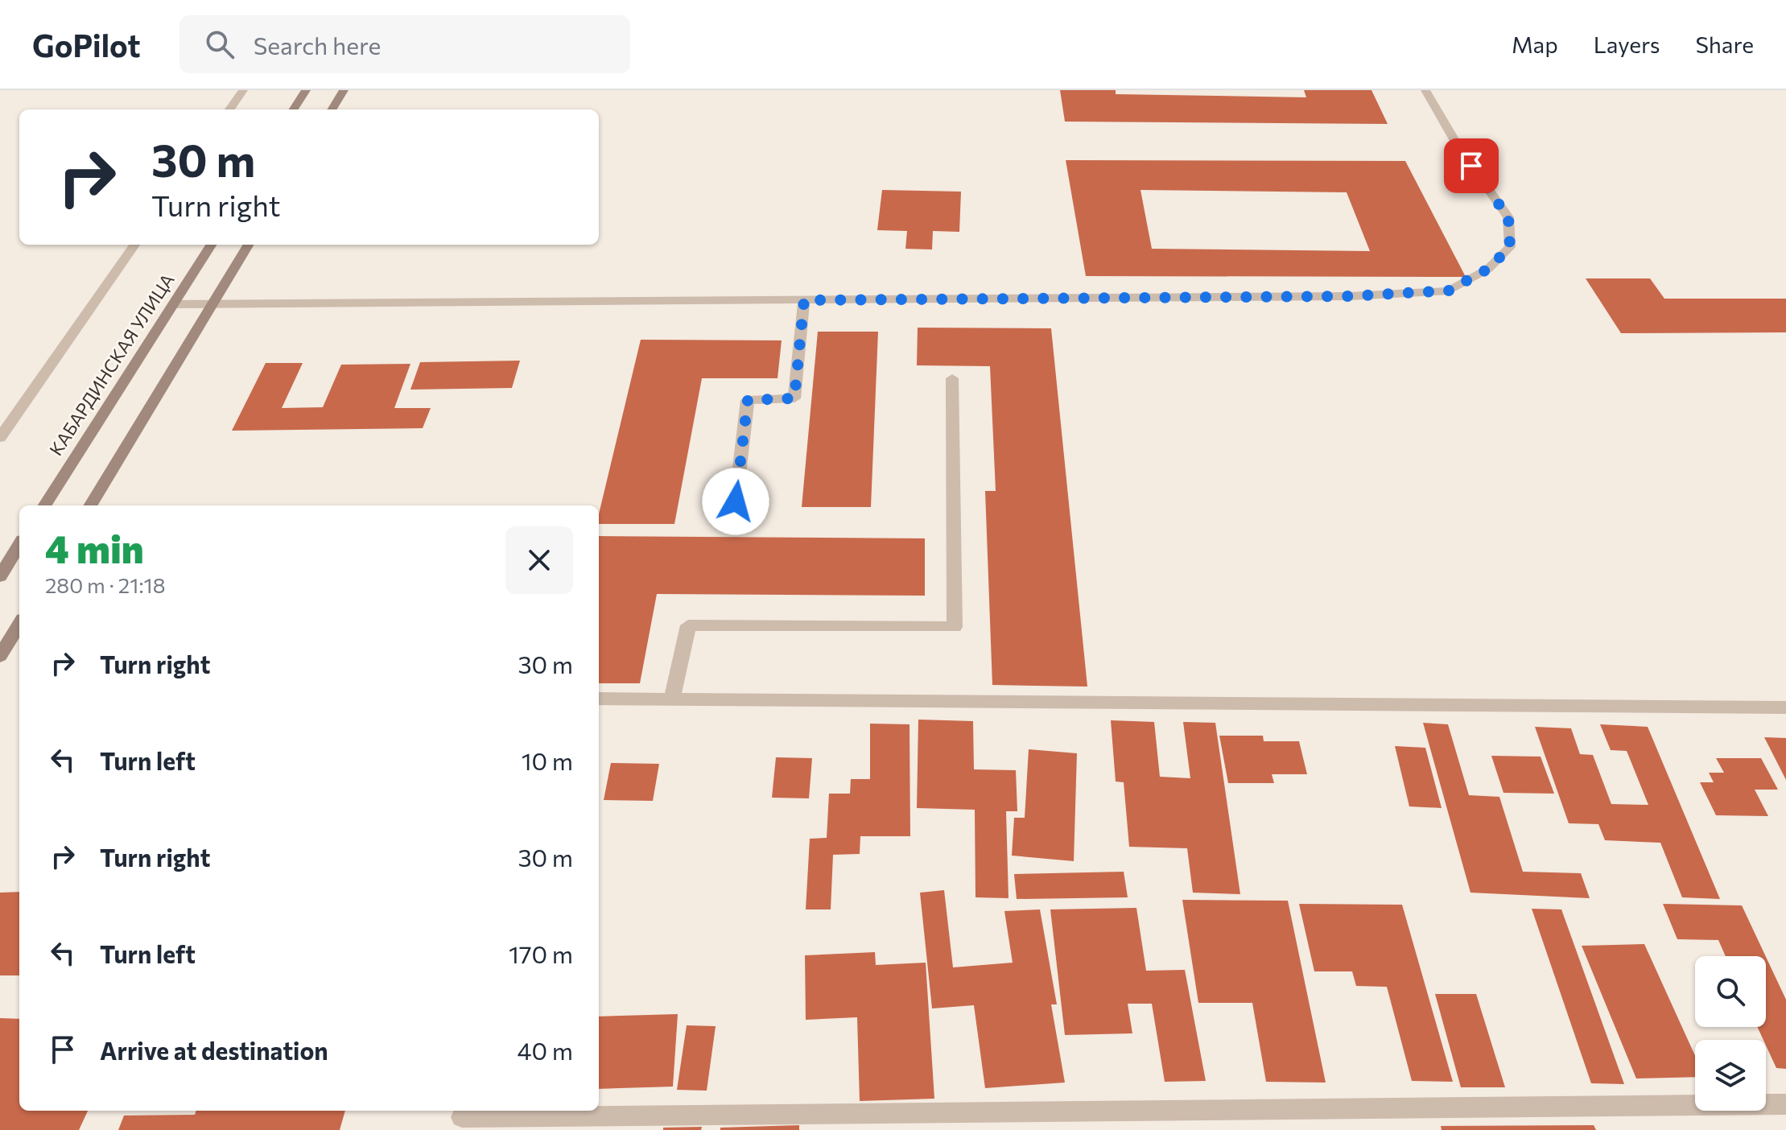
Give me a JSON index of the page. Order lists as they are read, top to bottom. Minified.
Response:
{"streets":{"main road":["КАБАРДИНСКАЯ УЛИЦА"]},"page":{"header":"GoPilot","search":"Search here","nav":["Map","Layers","Share"],"turn":["30 m","Turn right"],"heading":["4 min","280 m · 21:18"],"list":[{"name":"Turn right","value":"30 m"},{"name":"Turn left","value":"10 m"},{"name":"Turn right","value":"30 m"},{"name":"Turn left","value":"170 m"},{"name":"Arrive at destination","value":"40 m"}]}}
